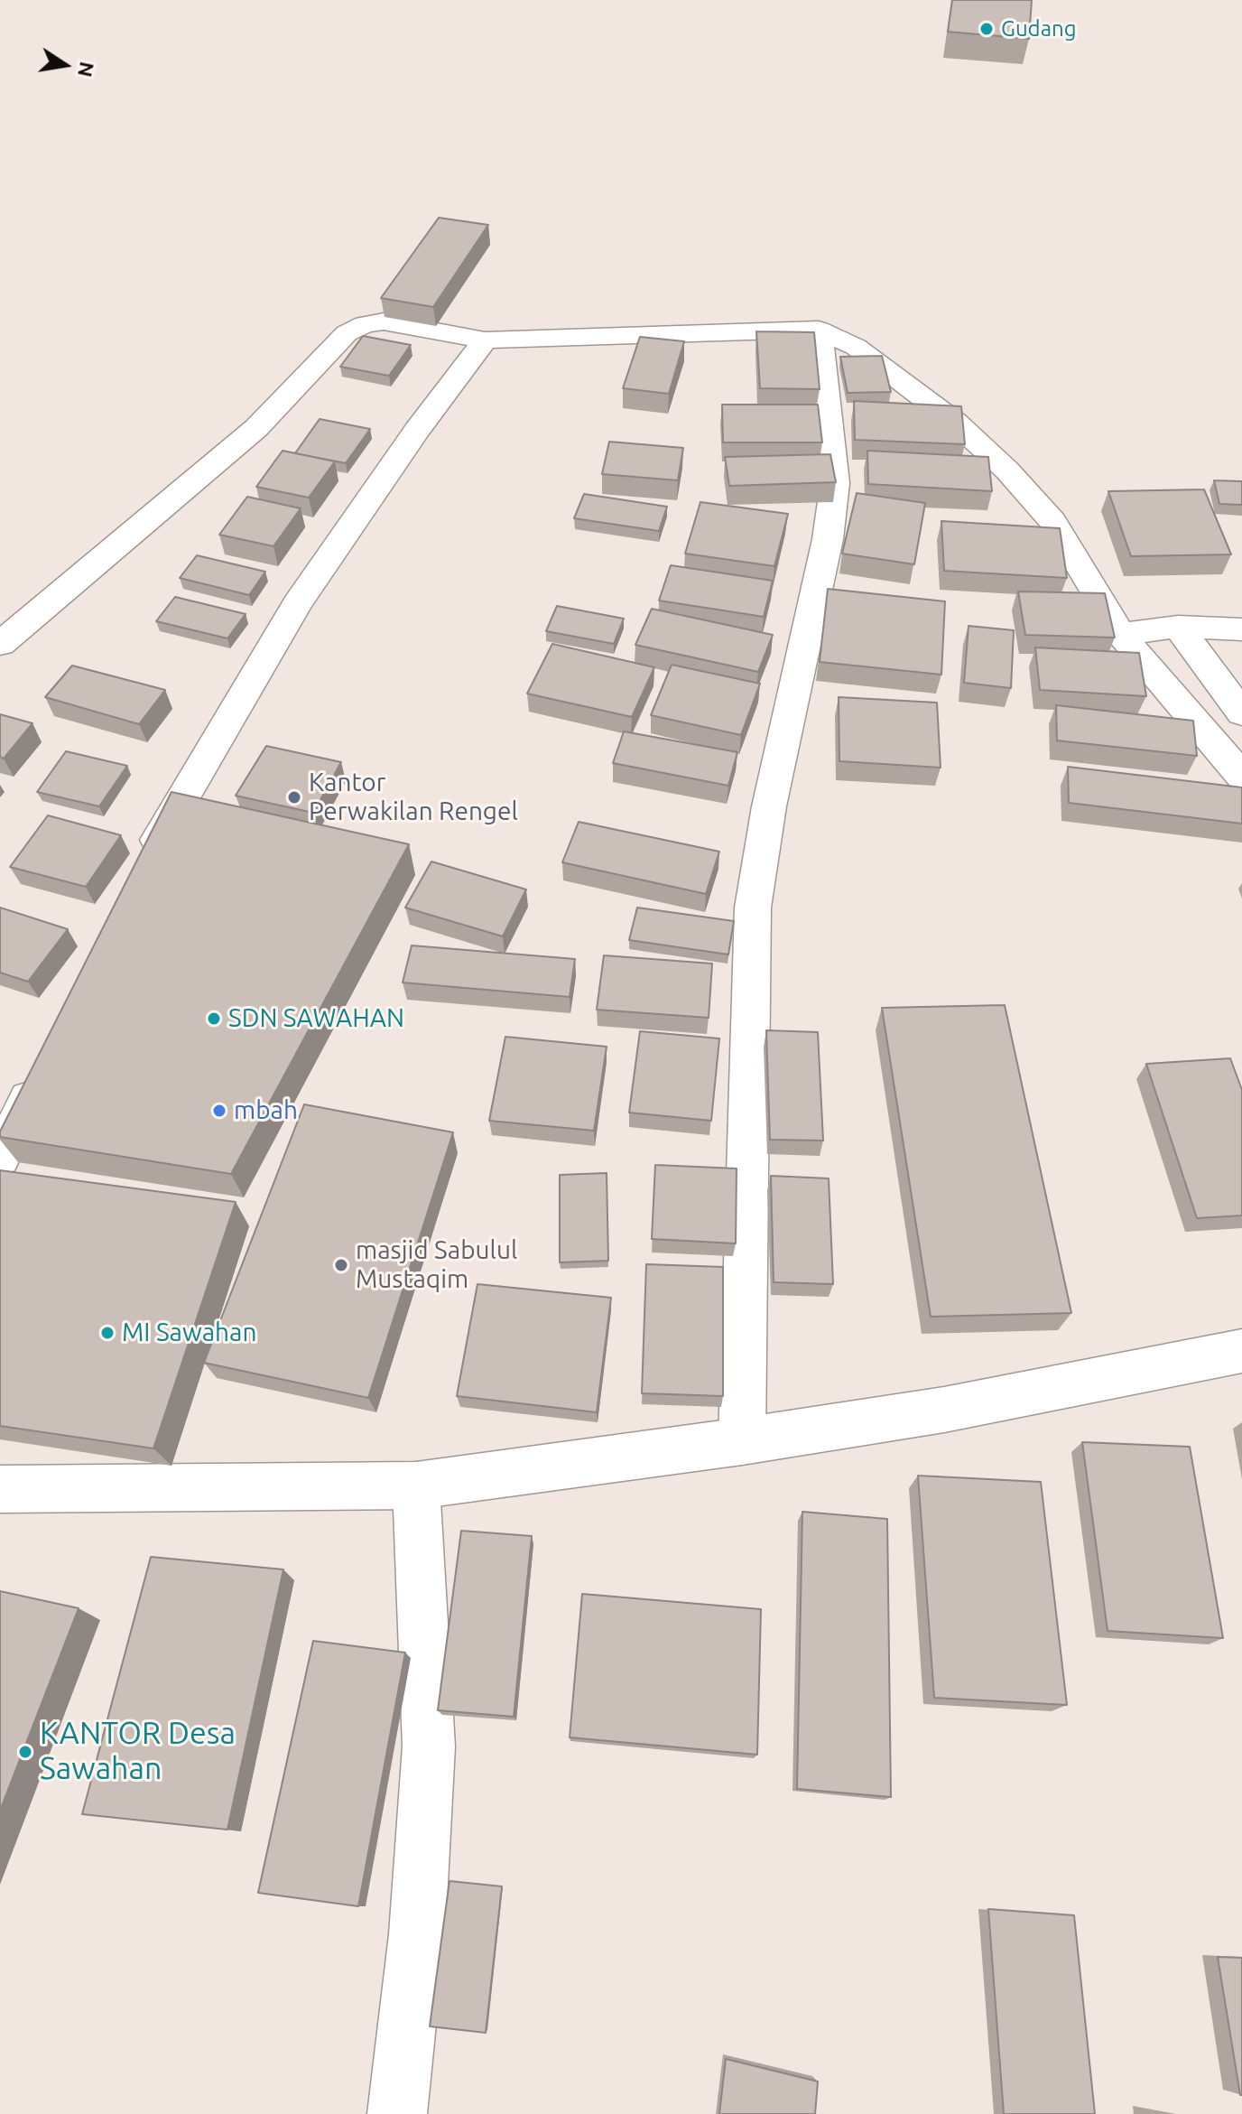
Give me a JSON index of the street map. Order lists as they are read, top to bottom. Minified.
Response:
{"places":["Gudang","Kantor Perwakilan Rengel","SDN SAWAHAN","mbah","masjid Sabulul Mustaqim","MI Sawahan","KANTOR Desa Sawahan"],"north":"right"}
